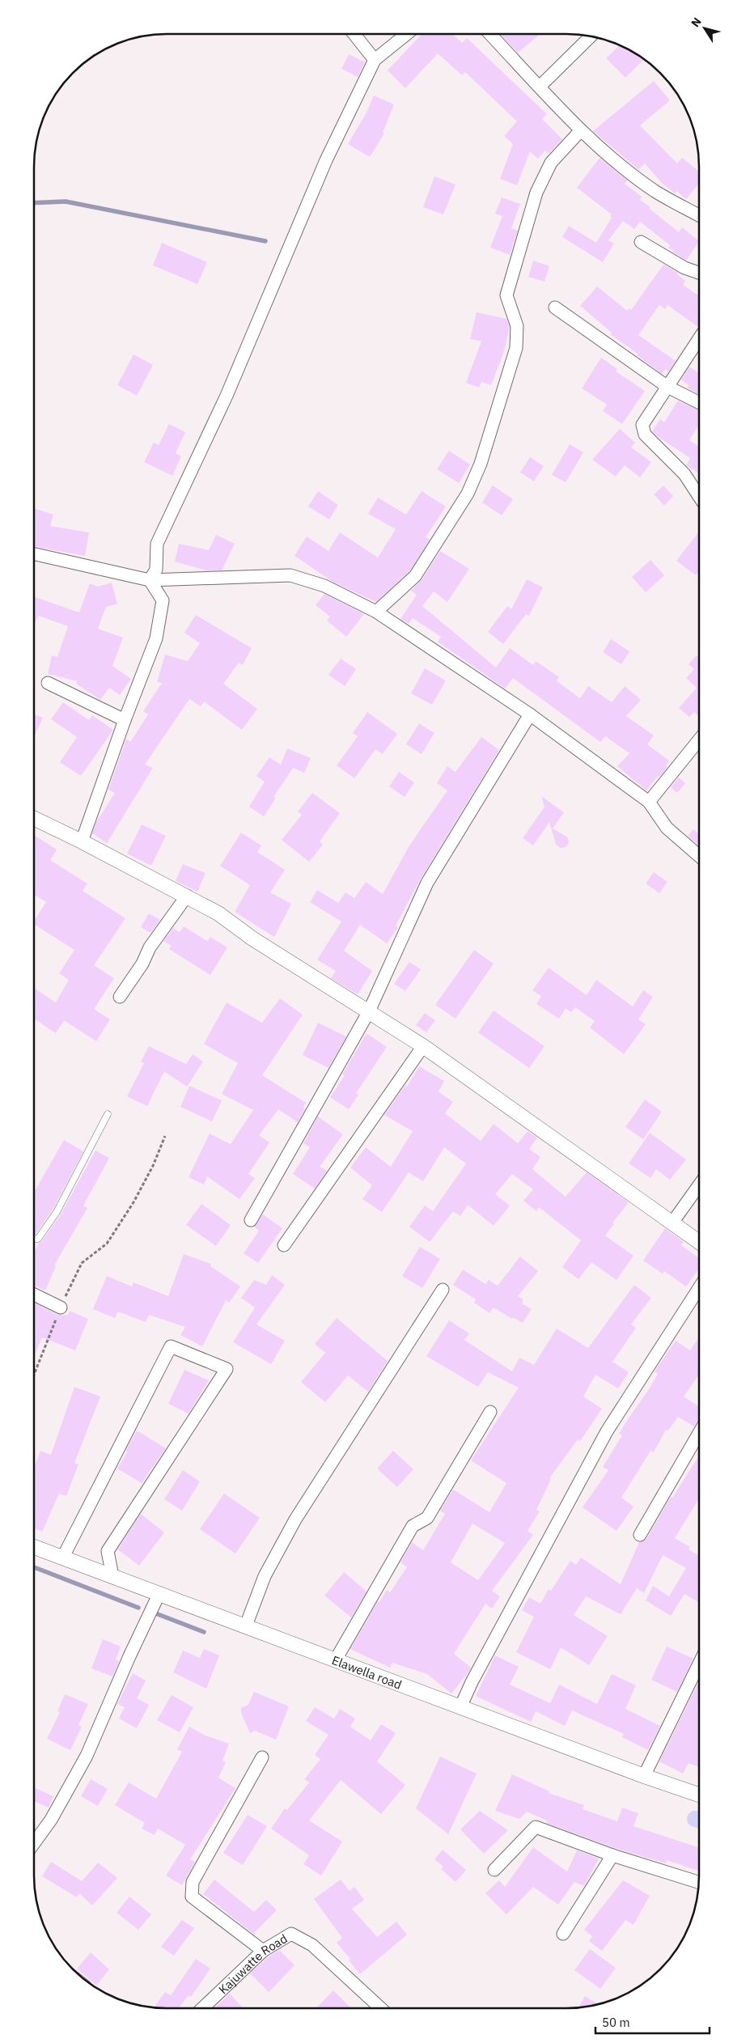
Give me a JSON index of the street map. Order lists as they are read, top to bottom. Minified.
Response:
{"streets":{"street":["Elawella road","Kajuwatte Road"]},"scale_bar":"50 m","north":"top left"}
